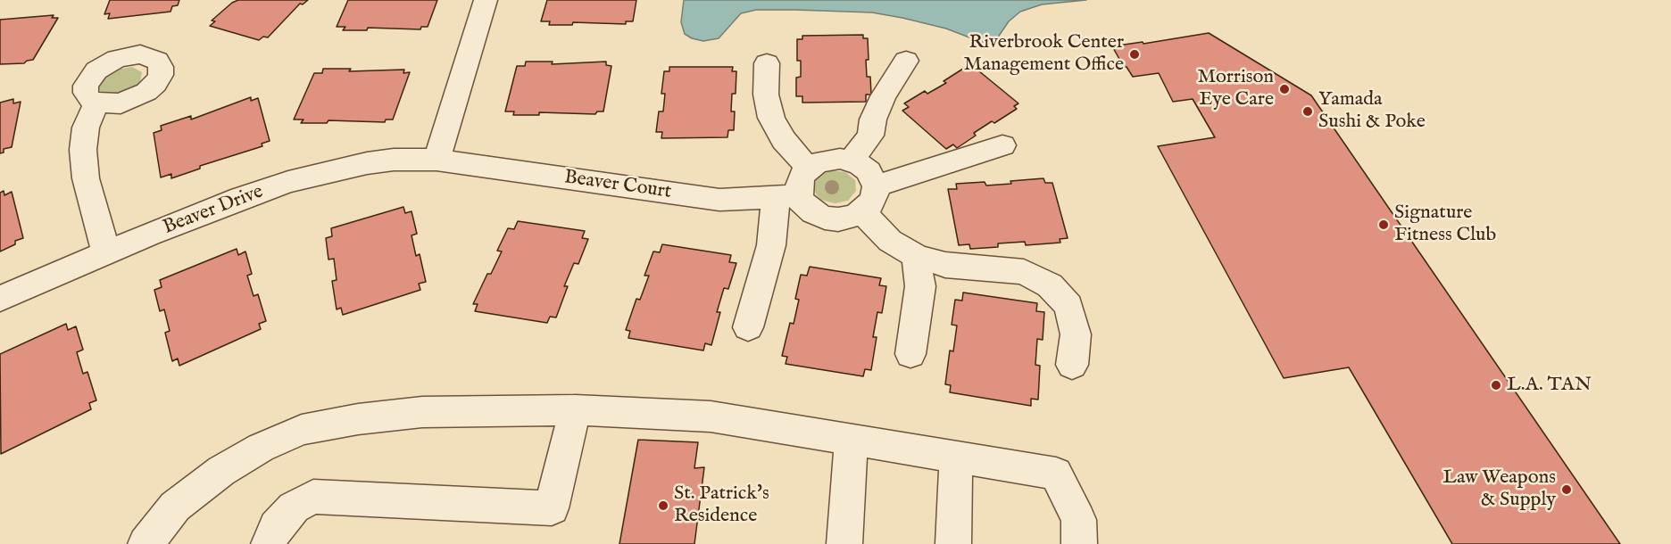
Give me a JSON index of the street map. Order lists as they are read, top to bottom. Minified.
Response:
{"streets":{"street":["Beaver Court","Beaver Drive"]},"crossings":[["Beaver Court","Beaver Drive"]],"places":["Riverbrook Center Management Office","Morrison Eye Care","Yamada Sushi & Poke","Signature Fitness Club","L.A. TAN","Law Weapons & Supply","St. Patrick's Residence"]}
